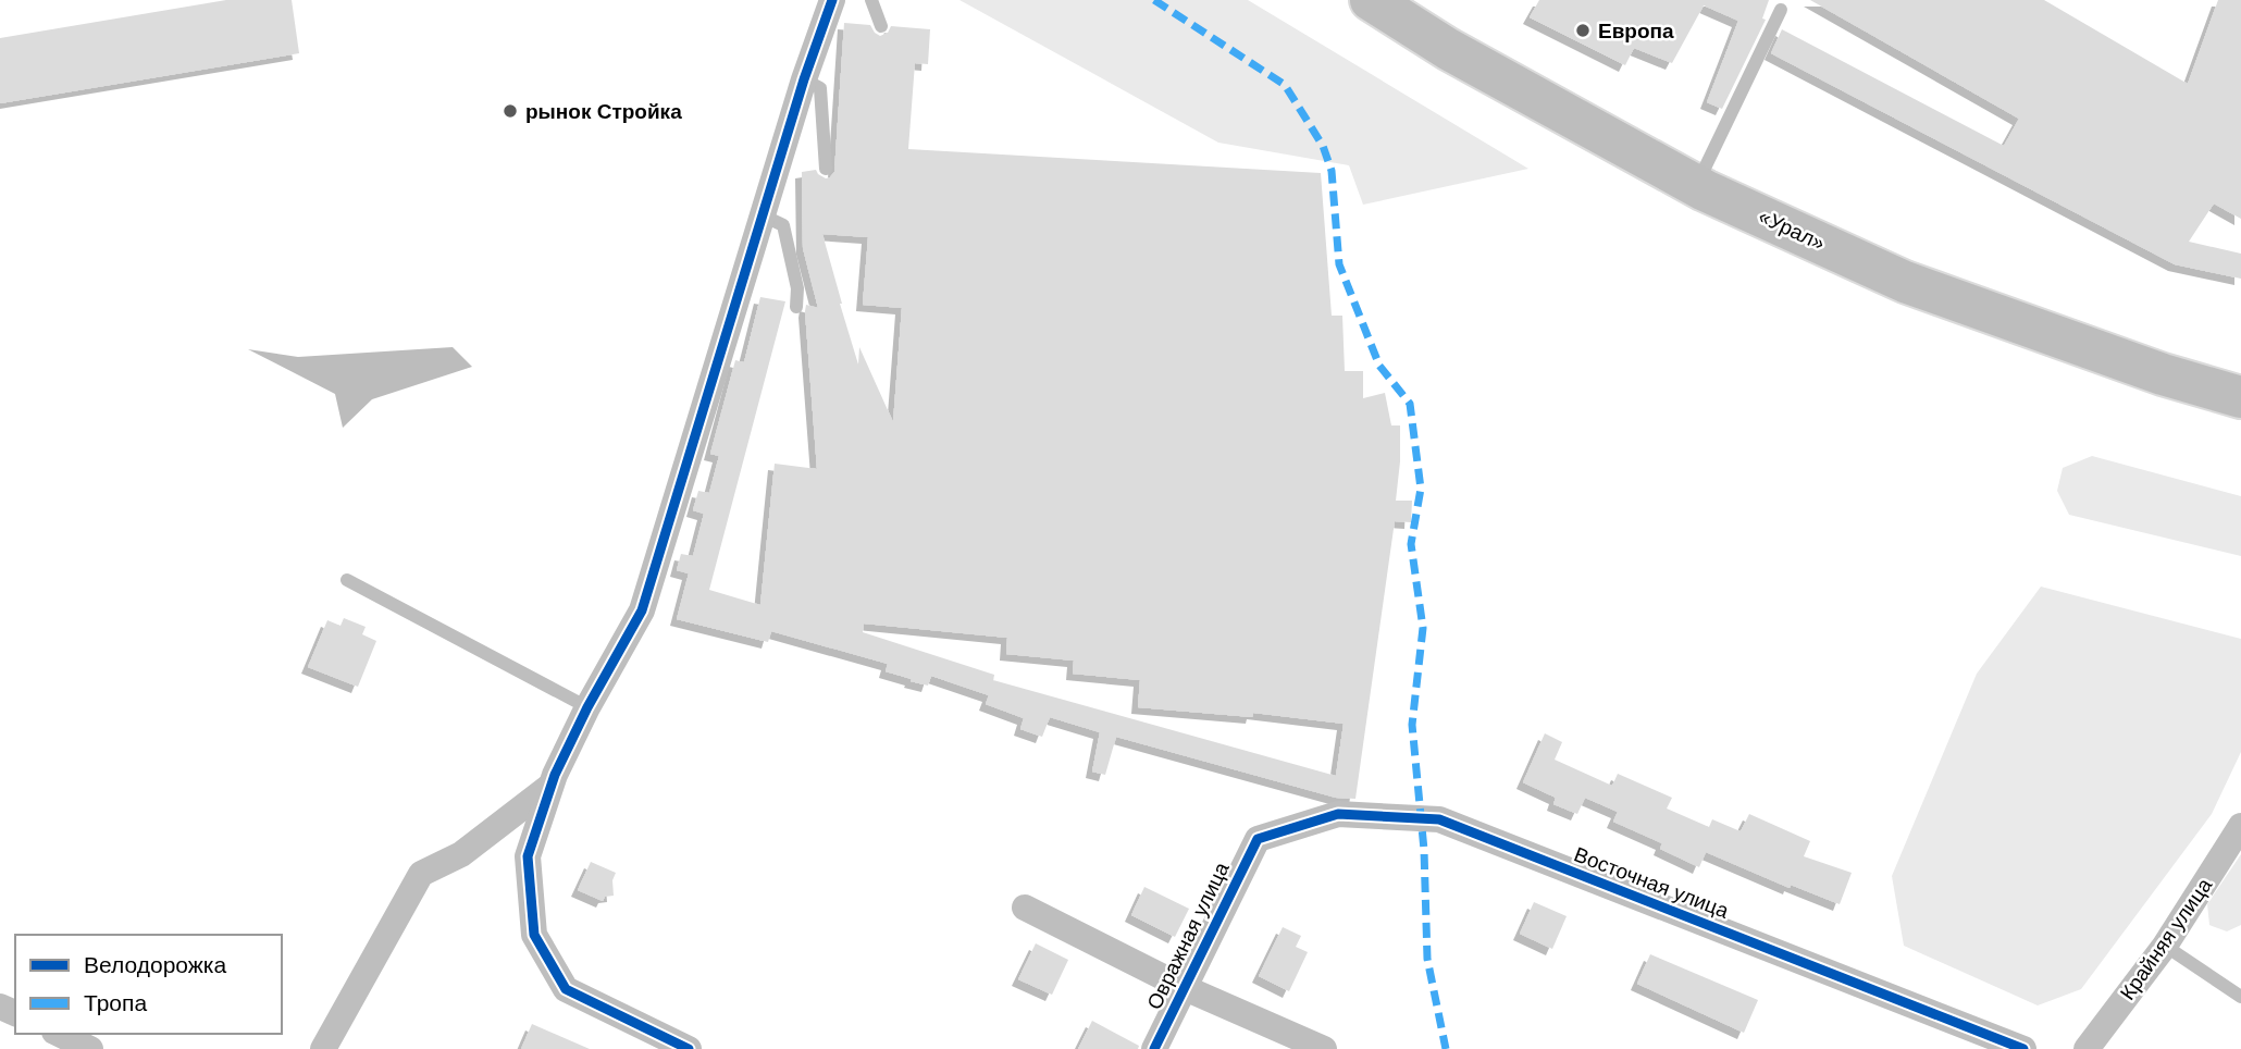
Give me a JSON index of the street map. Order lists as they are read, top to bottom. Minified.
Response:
{"streets":{"highway":["«Урал»"],"street":["Восточная улица","Овражная улица","Крайняя улица"]},"crossings":[["Восточная улица","Овражная улица"]],"places":["Европа","рынок Стройка"],"legend":["Велодорожка","Тропа"]}
